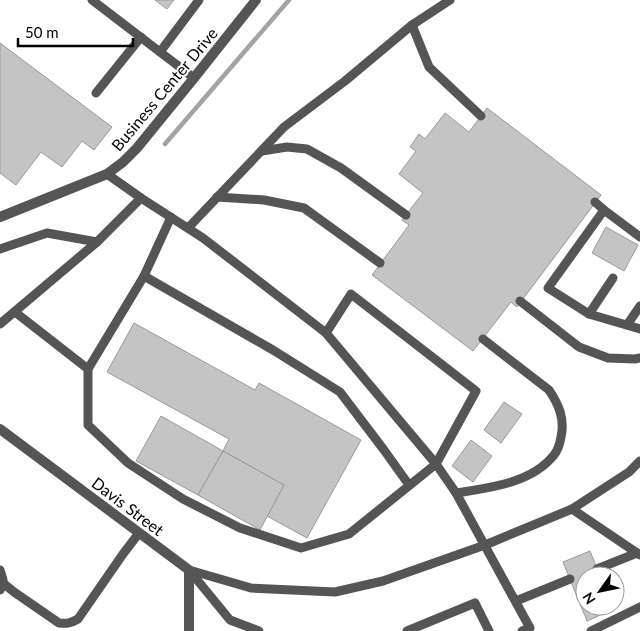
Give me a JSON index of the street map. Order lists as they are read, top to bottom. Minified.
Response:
{"streets":{"street":["Business Center Drive","Davis Street"]},"scale_bar":"50 m","north":"bottom left"}
